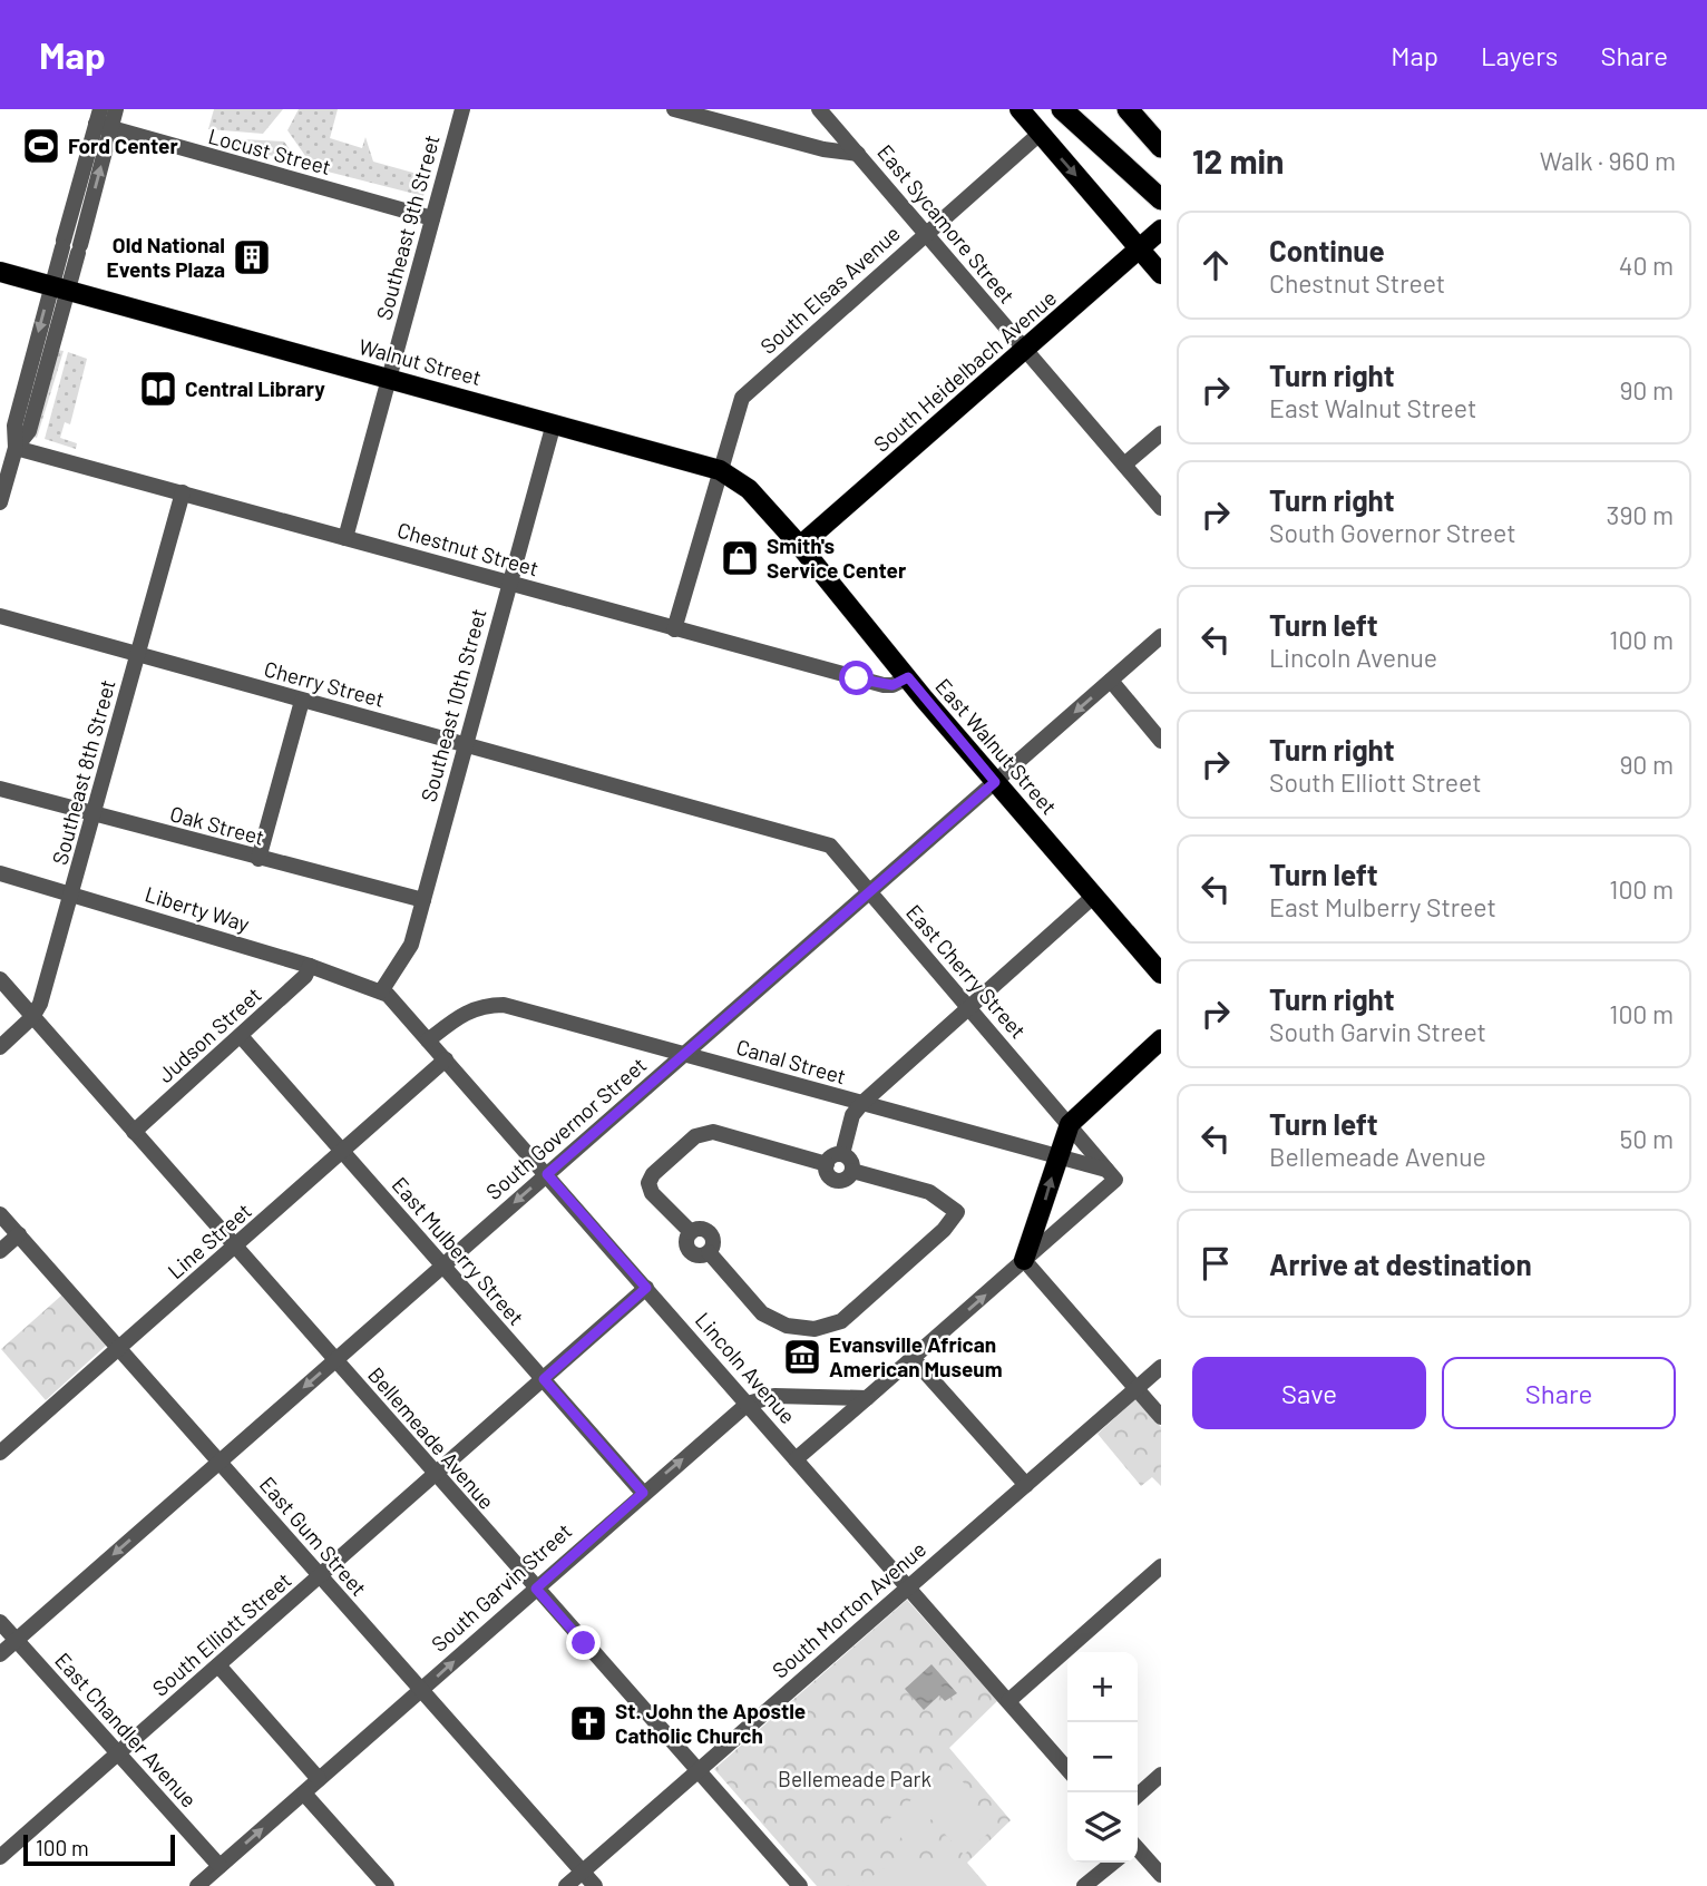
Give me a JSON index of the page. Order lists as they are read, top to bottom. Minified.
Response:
{"streets":{"main road":["Walnut Street","South Heidelbach Avenue","East Walnut Street"],"street":["Locust Street","East Sycamore Street","Southeast 9th Street","South Elsas Avenue","Chestnut Street","Cherry Street","Southeast 10th Street","Southeast 8th Street","Oak Street","Liberty Way","East Cherry Street","Judson Street","Canal Street","South Governor Street","Line Street","East Mulberry Street","Lincoln Avenue","Bellemeade Avenue","East Gum Street","South Garvin Street","South Morton Avenue","South Elliott Street","East Chandler Avenue"]},"crossings":[["Locust Street","Southeast 9th Street"],["East Sycamore Street","South Elsas Avenue"],["East Sycamore Street","South Heidelbach Avenue"],["Southeast 9th Street","Walnut Street"],["Southeast 9th Street","Chestnut Street"],["South Elsas Avenue","Walnut Street"],["South Elsas Avenue","Chestnut Street"],["Walnut Street","South Heidelbach Avenue"],["Walnut Street","Southeast 10th Street"],["Walnut Street","East Walnut Street"],["South Heidelbach Avenue","East Walnut Street"],["Chestnut Street","Southeast 10th Street"],["Chestnut Street","East Walnut Street"],["Chestnut Street","Southeast 8th Street"],["Cherry Street","Southeast 10th Street"],["Cherry Street","Southeast 8th Street"],["Cherry Street","East Cherry Street"],["Southeast 10th Street","Oak Street"],["Southeast 10th Street","Liberty Way"],["Southeast 10th Street","Lincoln Avenue"],["East Walnut Street","South Governor Street"],["Southeast 8th Street","Oak Street"],["Southeast 8th Street","Liberty Way"],["Southeast 8th Street","Bellemeade Avenue"],["Liberty Way","Judson Street"],["Liberty Way","Lincoln Avenue"],["East Cherry Street","Canal Street"],["East Cherry Street","South Governor Street"],["Judson Street","East Mulberry Street"],["Judson Street","Bellemeade Avenue"],["Canal Street","South Governor Street"],["Canal Street","Lincoln Avenue"],["South Governor Street","East Mulberry Street"],["South Governor Street","Lincoln Avenue"],["South Governor Street","Bellemeade Avenue"],["South Governor Street","East Gum Street"],["South Governor Street","East Chandler Avenue"],["Line Street","East Mulberry Street"],["Line Street","Lincoln Avenue"],["Line Street","Bellemeade Avenue"],["Line Street","East Gum Street"],["East Mulberry Street","South Garvin Street"],["East Mulberry Street","South Elliott Street"],["Lincoln Avenue","South Garvin Street"],["Lincoln Avenue","South Morton Avenue"],["Lincoln Avenue","South Elliott Street"],["Bellemeade Avenue","South Garvin Street"],["Bellemeade Avenue","South Morton Avenue"],["Bellemeade Avenue","South Elliott Street"],["East Gum Street","South Garvin Street"],["East Gum Street","South Morton Avenue"],["East Gum Street","South Elliott Street"],["South Garvin Street","East Chandler Avenue"],["South Elliott Street","East Chandler Avenue"]],"one_way":["South Governor Street","South Garvin Street"],"parks":["Bellemeade Park"],"places":{"sports":["Ford Center"],"building":["Old National Events Plaza"],"library":["Central Library"],"shop":["Smith's Service Center"],"museum":["Evansville African American Museum"],"church":["St. John the Apostle Catholic Church"]},"scale_bar":"100 m","page":{"header":"Map","nav":["Map","Layers","Share"],"heading":["12 min","Walk · 960 m"],"list":[["Continue","Chestnut Street","40 m"],["Turn right","East Walnut Street","90 m"],["Turn right","South Governor Street","390 m"],["Turn left","Lincoln Avenue","100 m"],["Turn right","South Elliott Street","90 m"],["Turn left","East Mulberry Street","100 m"],["Turn right","South Garvin Street","100 m"],["Turn left","Bellemeade Avenue","50 m"],"Arrive at destination"],"buttons":["Save","Share"],"map_buttons":["+","−"],"scale":"100 m"}}
